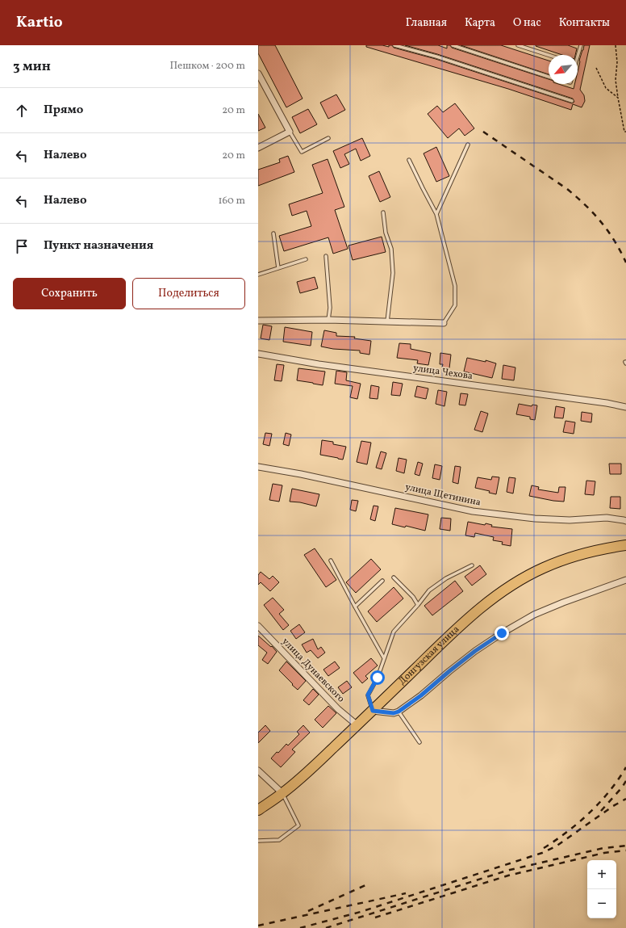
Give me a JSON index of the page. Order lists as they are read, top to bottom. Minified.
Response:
{"streets":{"highway":["Донгузская улица"],"street":["улица Чехова","улица Щетинина","улица Дунаевского"]},"crossings":[["Донгузская улица","улица Дунаевского"]],"north":"bottom left","page":{"header":"Kartio","nav":["Главная","Карта","О нас","Контакты"],"heading":["3 мин","Пешком · 200 m"],"list":[["Прямо","20 m"],["Налево","20 m"],["Налево","160 m"],"Пункт назначения"],"buttons":["Сохранить","Поделиться"],"map_buttons":["+","−"]}}
